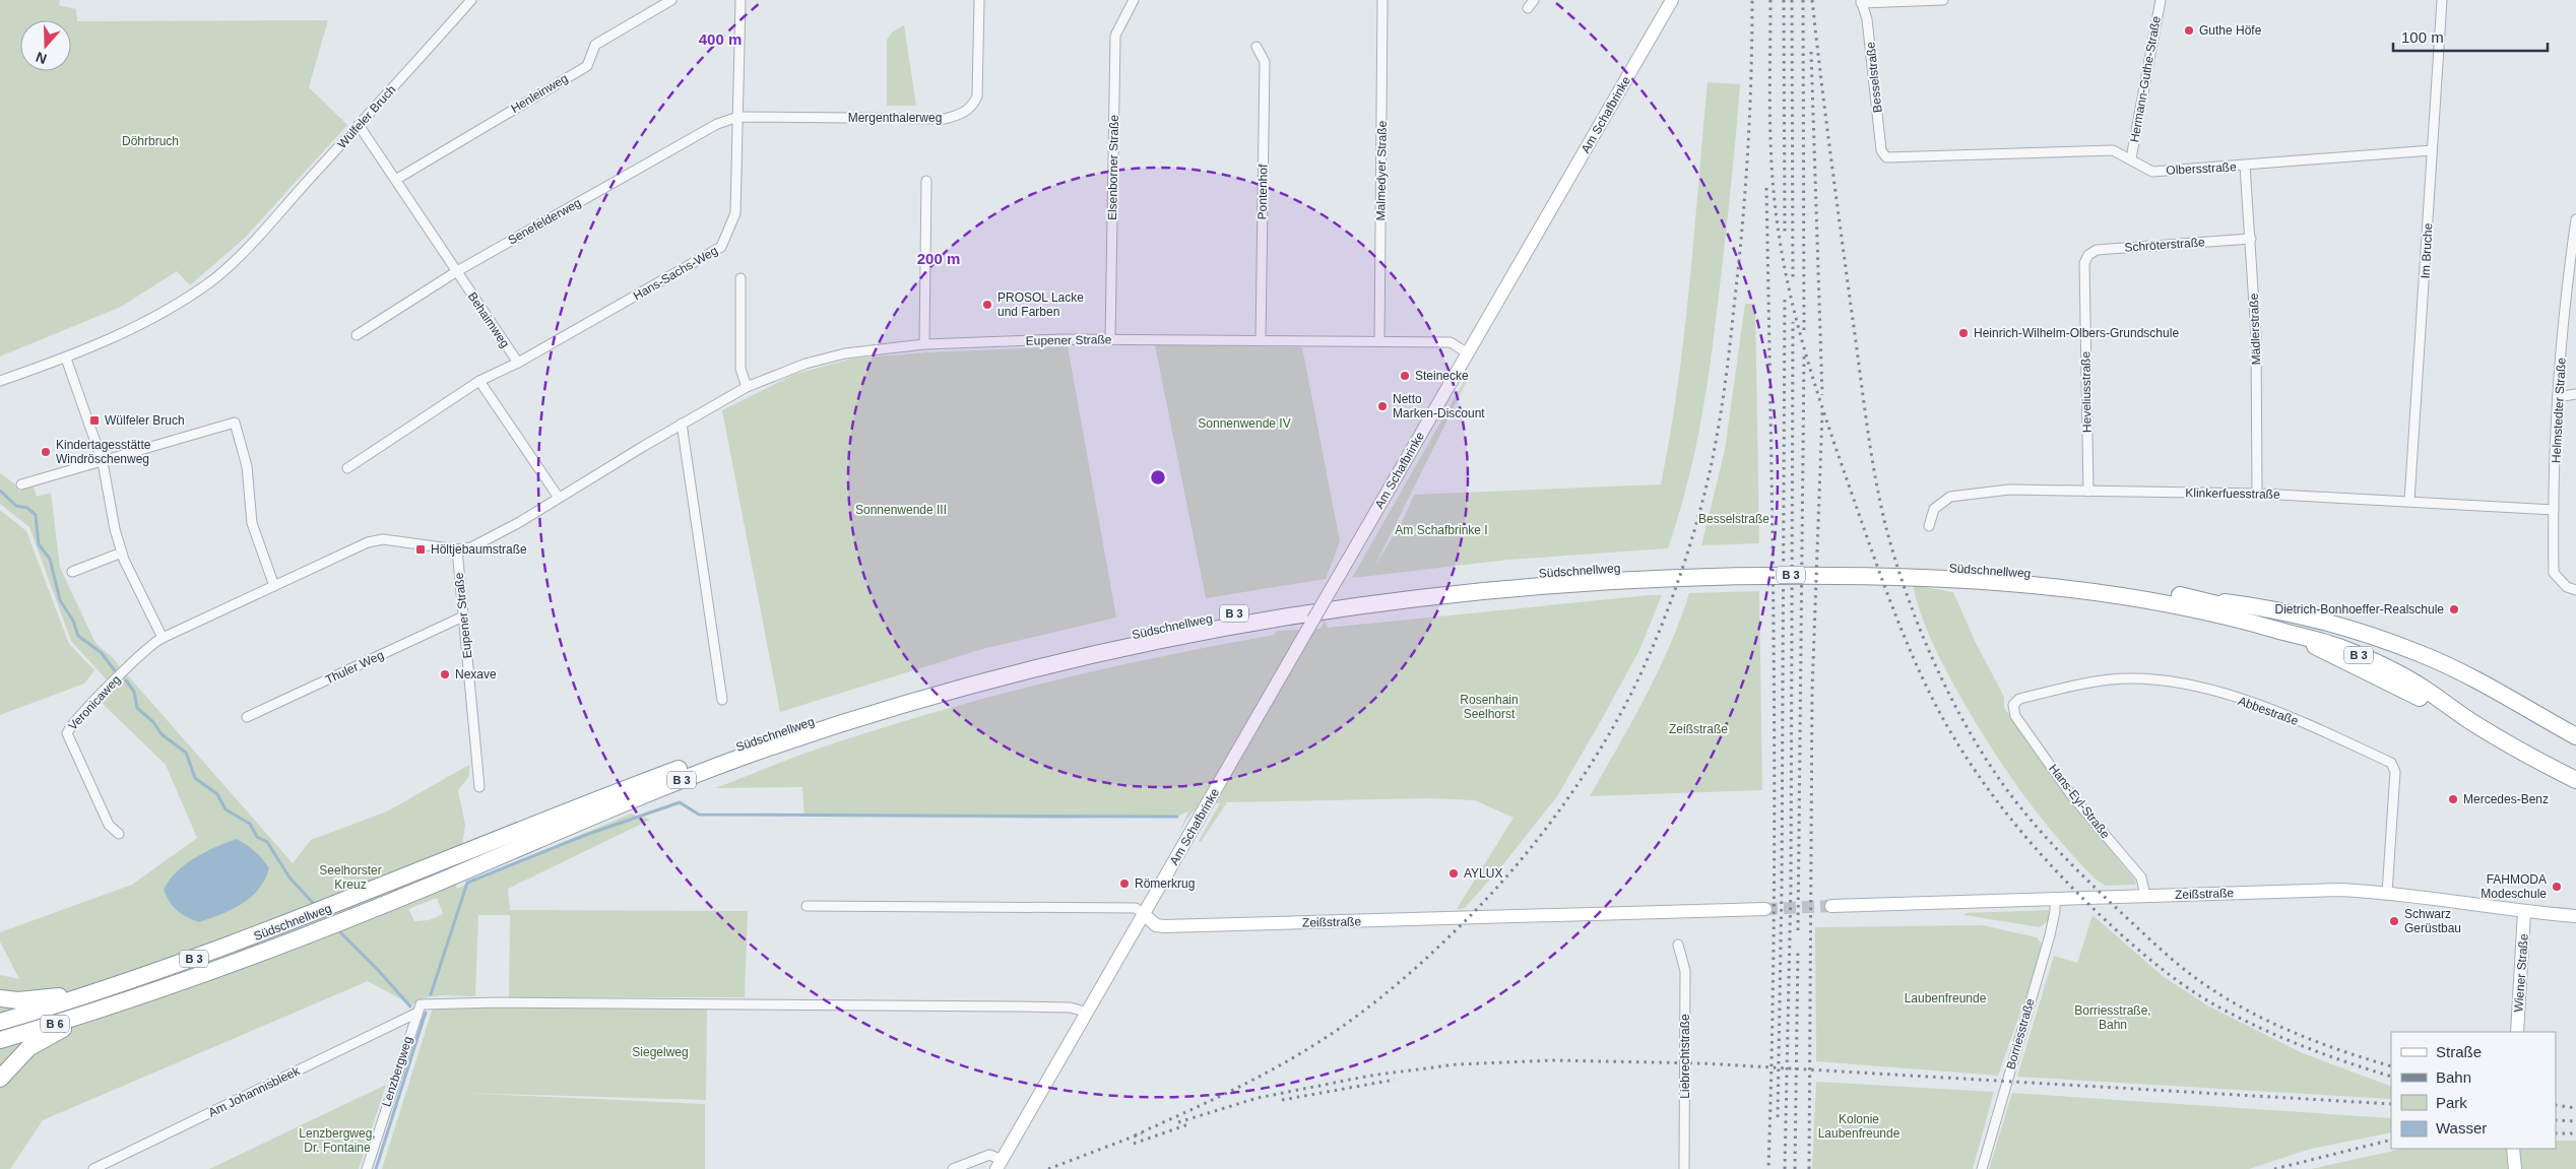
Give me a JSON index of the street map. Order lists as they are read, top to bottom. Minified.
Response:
{"streets":{"highway":["Südschnellweg","B 3","B 6"],"street":["Besselstraße","Hermann-Guthe-Straße","Henleinweg","Am Schafbrinke","Wülfeler Bruch","Mergenthalerweg","Elsenborner Straße","Olbersstraße","Malmedyer Straße","Pontenhof","Senefelderweg","Schröterstraße","Im Bruche","Hans-Sachs-Weg","Behaimweg","Mädlerstraße","Eupener Straße","Heveliusstraße","Helmstedter Straße","Klinkerfuesstraße","Thuler Weg","Veronicaweg","Abbestraße","Hans-Eyl-Straße","Zeißstraße","Wiener Straße","Borriesstraße","Liebrechtstraße","Lenzbergweg","Am Johannisbleek"]},"crossings":[["Besselstraße","Olbersstraße"],["Hermann-Guthe-Straße","Olbersstraße"],["Henleinweg","Behaimweg"],["Am Schafbrinke","Eupener Straße"],["Am Schafbrinke","Zeißstraße"],["Am Schafbrinke","Lenzbergweg"],["Wülfeler Bruch","Behaimweg"],["Mergenthalerweg","Senefelderweg"],["Mergenthalerweg","Hans-Sachs-Weg"],["Elsenborner Straße","Eupener Straße"],["Olbersstraße","Im Bruche"],["Olbersstraße","Mädlerstraße"],["Malmedyer Straße","Eupener Straße"],["Pontenhof","Eupener Straße"],["Senefelderweg","Hans-Sachs-Weg"],["Senefelderweg","Behaimweg"],["Schröterstraße","Mädlerstraße"],["Schröterstraße","Heveliusstraße"],["Im Bruche","Klinkerfuesstraße"],["Hans-Sachs-Weg","Behaimweg"],["Mädlerstraße","Klinkerfuesstraße"],["Eupener Straße","Thuler Weg"],["Heveliusstraße","Klinkerfuesstraße"],["Helmstedter Straße","Klinkerfuesstraße"],["Südschnellweg","B 3"],["Südschnellweg","B 6"],["Abbestraße","Hans-Eyl-Straße"],["Abbestraße","Zeißstraße"],["Hans-Eyl-Straße","Zeißstraße"],["Zeißstraße","Wiener Straße"],["Zeißstraße","Borriesstraße"],["Lenzbergweg","Am Johannisbleek"]],"parks":["Döhrbruch","Sonnenwende IV","Sonnenwende III","Besselstraße","Am Schafbrinke I","Rosenhain Seelhorst","Zeißstraße","Seelhorster Kreuz","Laubenfreunde","Borriesstraße, Bahn","Siegelweg","Kolonie Laubenfreunde","Lenzbergweg, Dr. Fontaine"],"places":{"other":["Guthe Höfe","PROSOL Lacke und Farben","Heinrich-Wilhelm-Olbers-Grundschule","Steinecke","Netto Marken-Discount","Kindertagesstätte Windröschenweg","Dietrich-Bonhoeffer-Realschule","Nexave","Mercedes-Benz","AYLUX","Römerkrug","FAHMODA Modeschule","Schwarz Gerüstbau"],"transit":["Wülfeler Bruch","Höltjebaumstraße"]},"legend":["Straße","Bahn","Park","Wasser"],"scale_bar":"100 m","north":"bottom","rings":["400 m","200 m"]}
